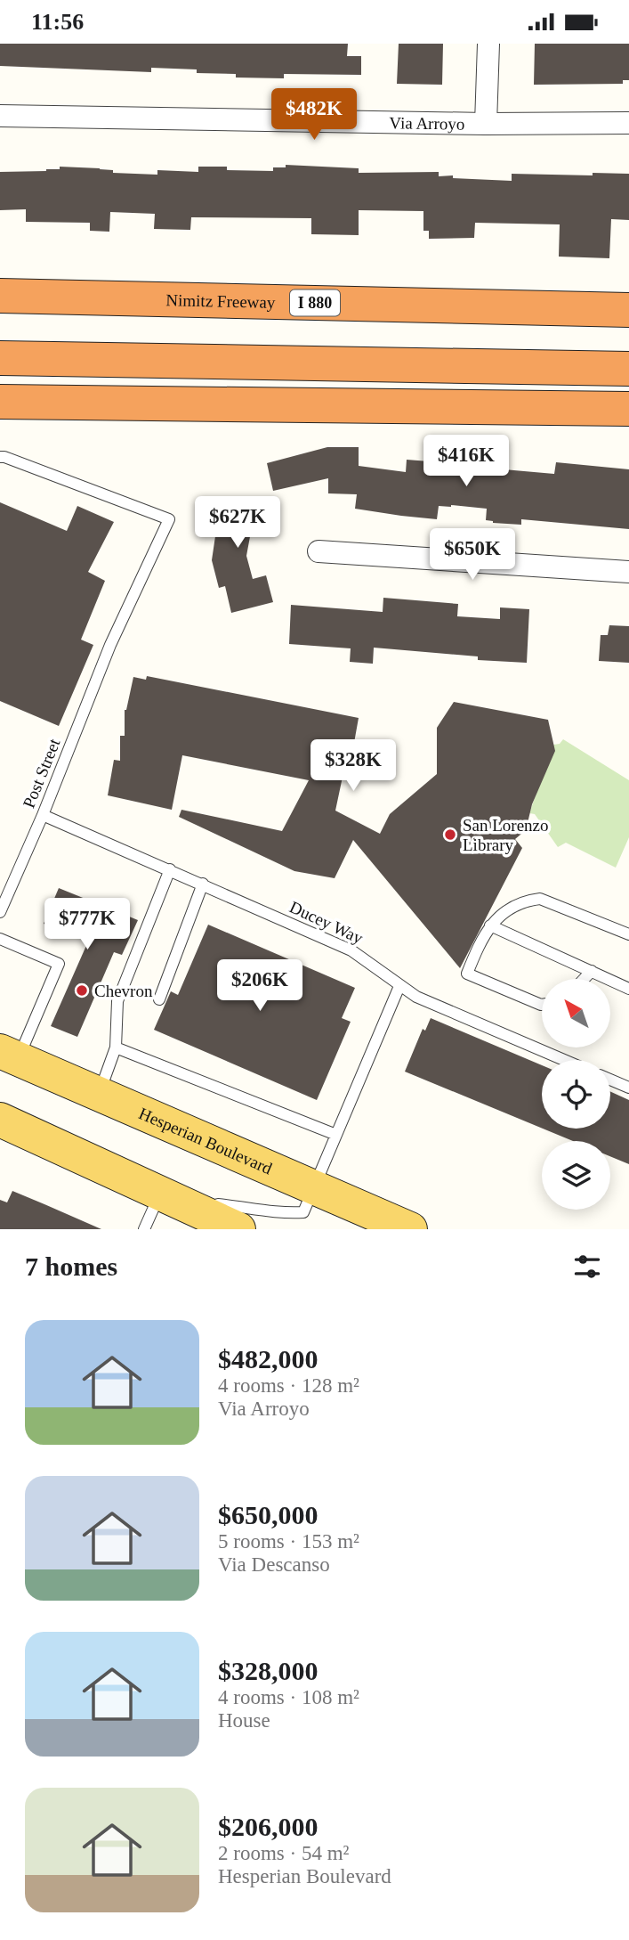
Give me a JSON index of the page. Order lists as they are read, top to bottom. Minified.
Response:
{"streets":{"highway":["Nimitz Freeway","I 880"],"main road":["Hesperian Boulevard"],"street":["Via Arroyo"],"lane":["Post Street","Ducey Way"]},"crossings":[["Post Street","Ducey Way"]],"places":["San Lorenzo Library","Chevron"],"north":"top left","page":{"status":"11:56","price":["$482K","$416K","$627K","$650K","$328K","$777K","$206K"],"heading":"7 homes","list":[{"name":"$482,000","note":"4 rooms · 128 m² · Via Arroyo"},{"name":"$650,000","note":"5 rooms · 153 m² · Via Descanso"},{"name":"$328,000","note":"4 rooms · 108 m² · House"},{"name":"$206,000","note":"2 rooms · 54 m² · Hesperian Boulevard"}]}}
